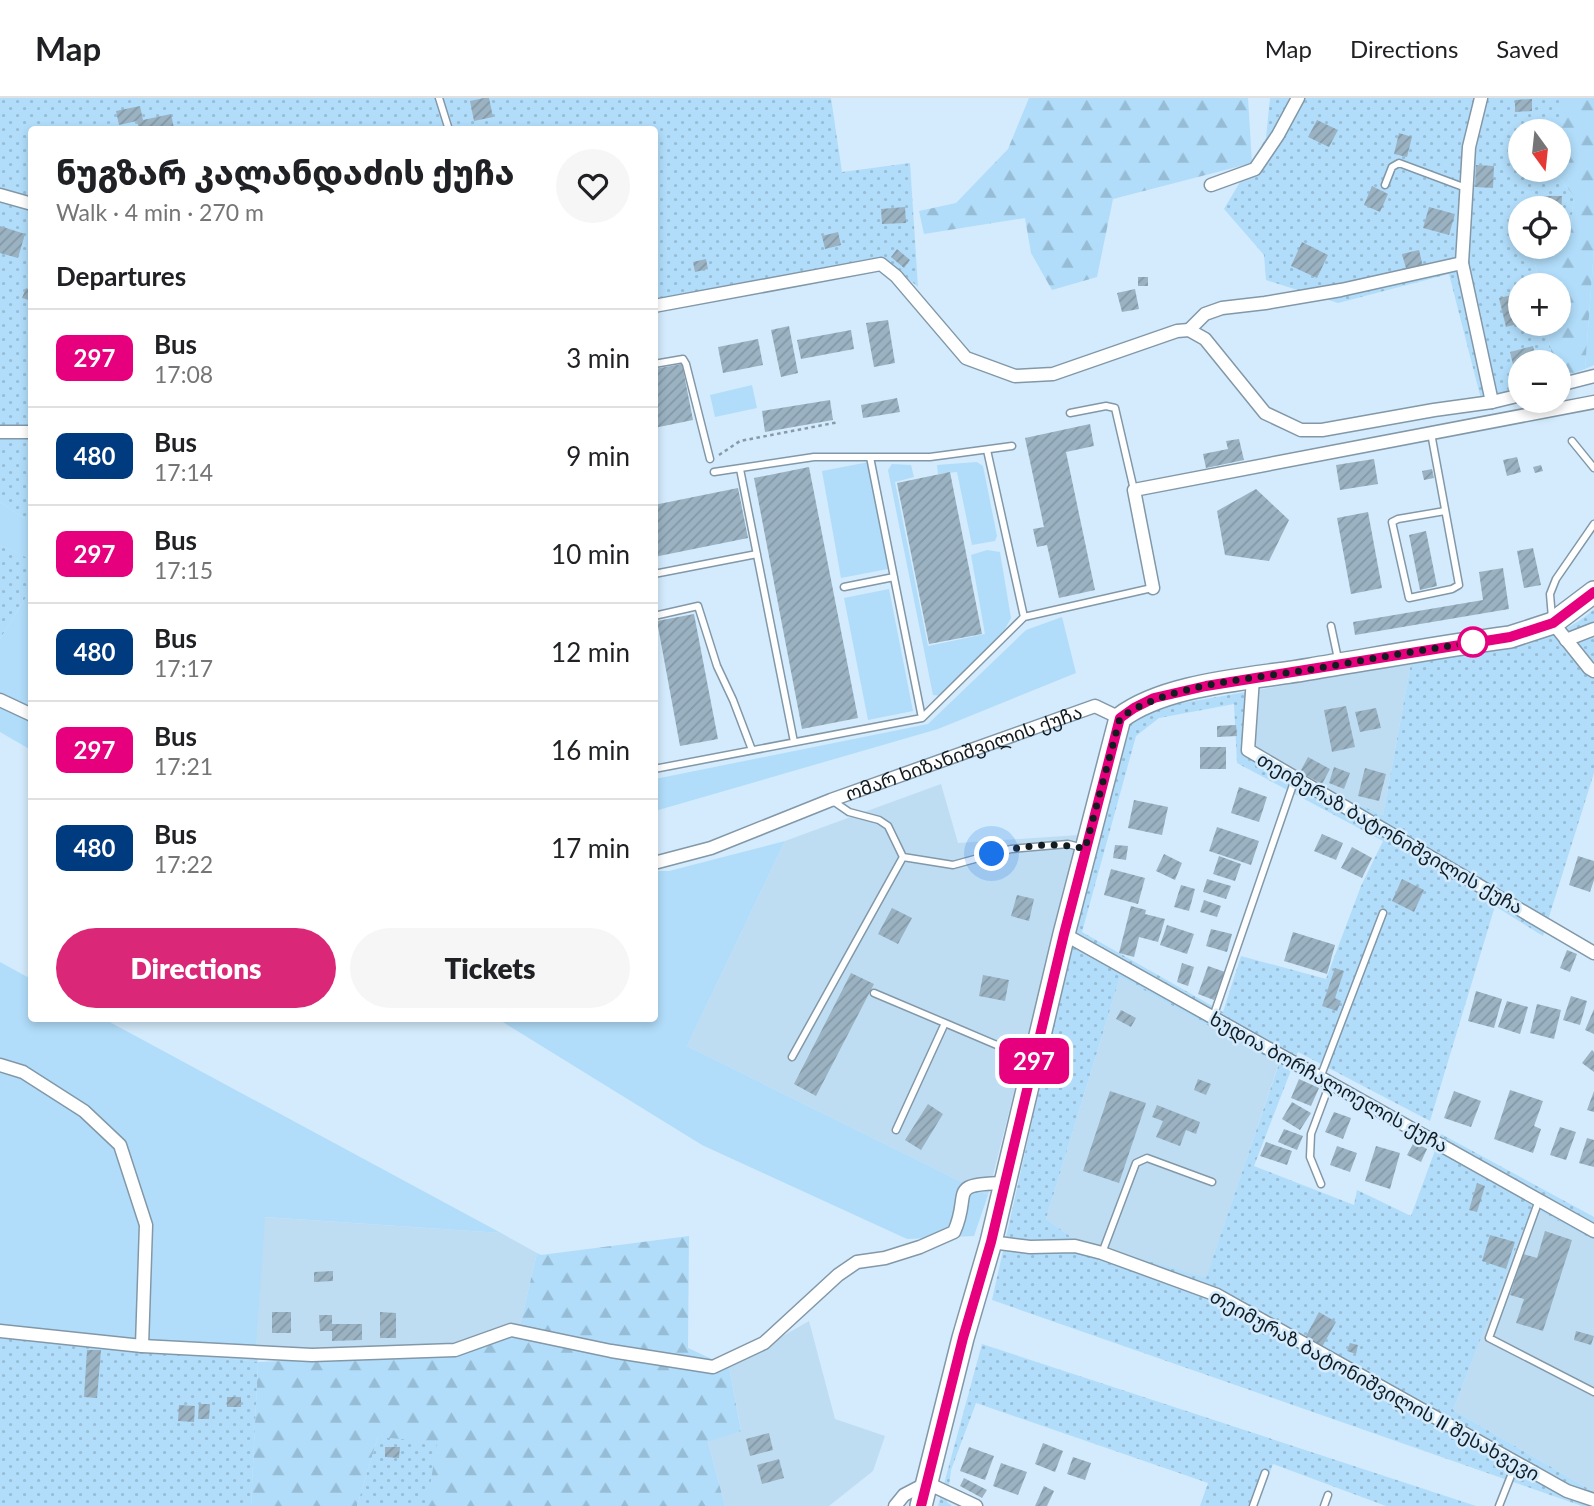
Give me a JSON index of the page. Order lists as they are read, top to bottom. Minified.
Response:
{"streets":{"street":["ომარ ხიზანიშვილის ქუჩა","თეიმურაზ ბატონიშვილის ქუჩა","ხუდია ბორჩალოელის ქუჩა","თეიმურაზ ბატონიშვილის II შესახვევი"]},"lines":["bus line 297"],"north":"bottom","page":{"header":"Map","nav":["Map","Directions","Saved"],"on_map":"297","map_buttons":["+","−"],"heading":[["ნუგზარ კალანდაძის ქუჩა","Walk · 4 min · 270 m"],"Departures"],"list":[{"mark":"297","name":"Bus","note":"17:08","value":"3 min"},{"mark":"480","name":"Bus","note":"17:14","value":"9 min"},{"mark":"297","name":"Bus","note":"17:15","value":"10 min"},{"mark":"480","name":"Bus","note":"17:17","value":"12 min"},{"mark":"297","name":"Bus","note":"17:21","value":"16 min"},{"mark":"480","name":"Bus","note":"17:22","value":"17 min"}],"buttons":["Directions","Tickets"]}}
